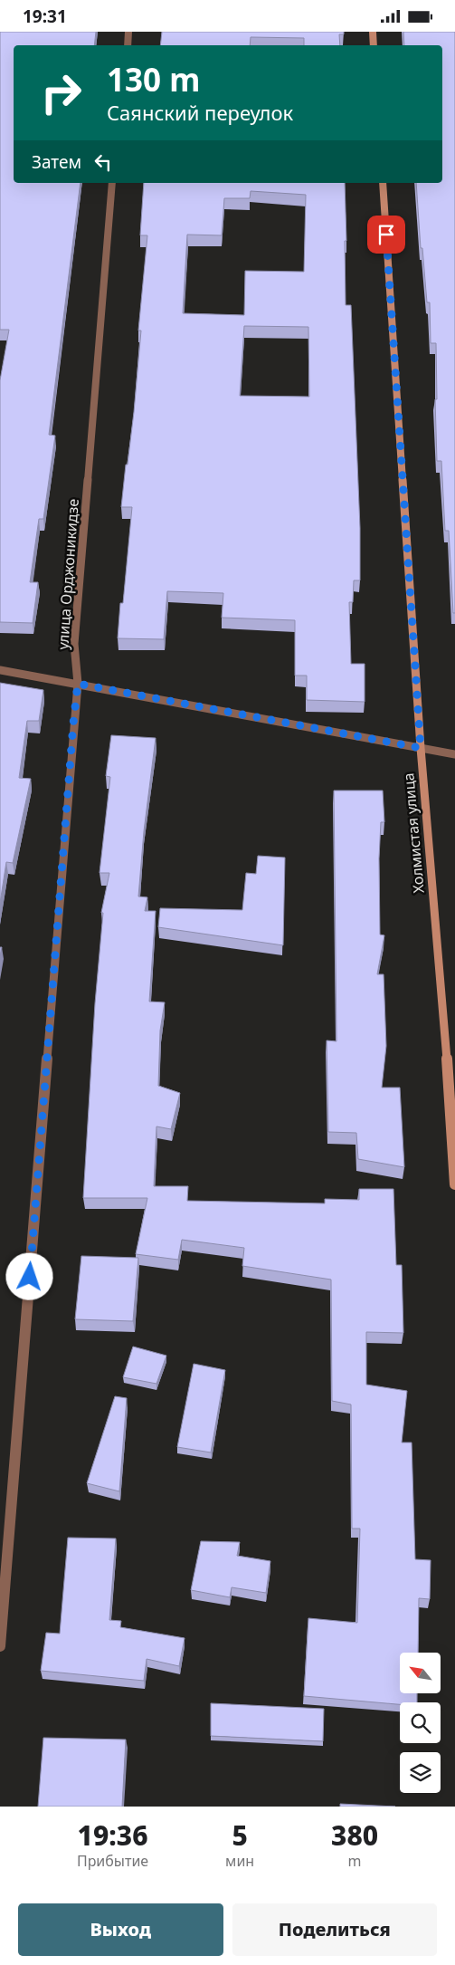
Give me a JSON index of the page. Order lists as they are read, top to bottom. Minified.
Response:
{"streets":{"street":["улица Орджоникидзе","Холмистая улица"]},"north":"top left","page":{"status":"19:31","turn":["130 m","Саянский переулок"],"then":"Затем","eta":["19:36","Прибытие","5","мин","380","m"],"buttons":["Выход","Поделиться"]}}
